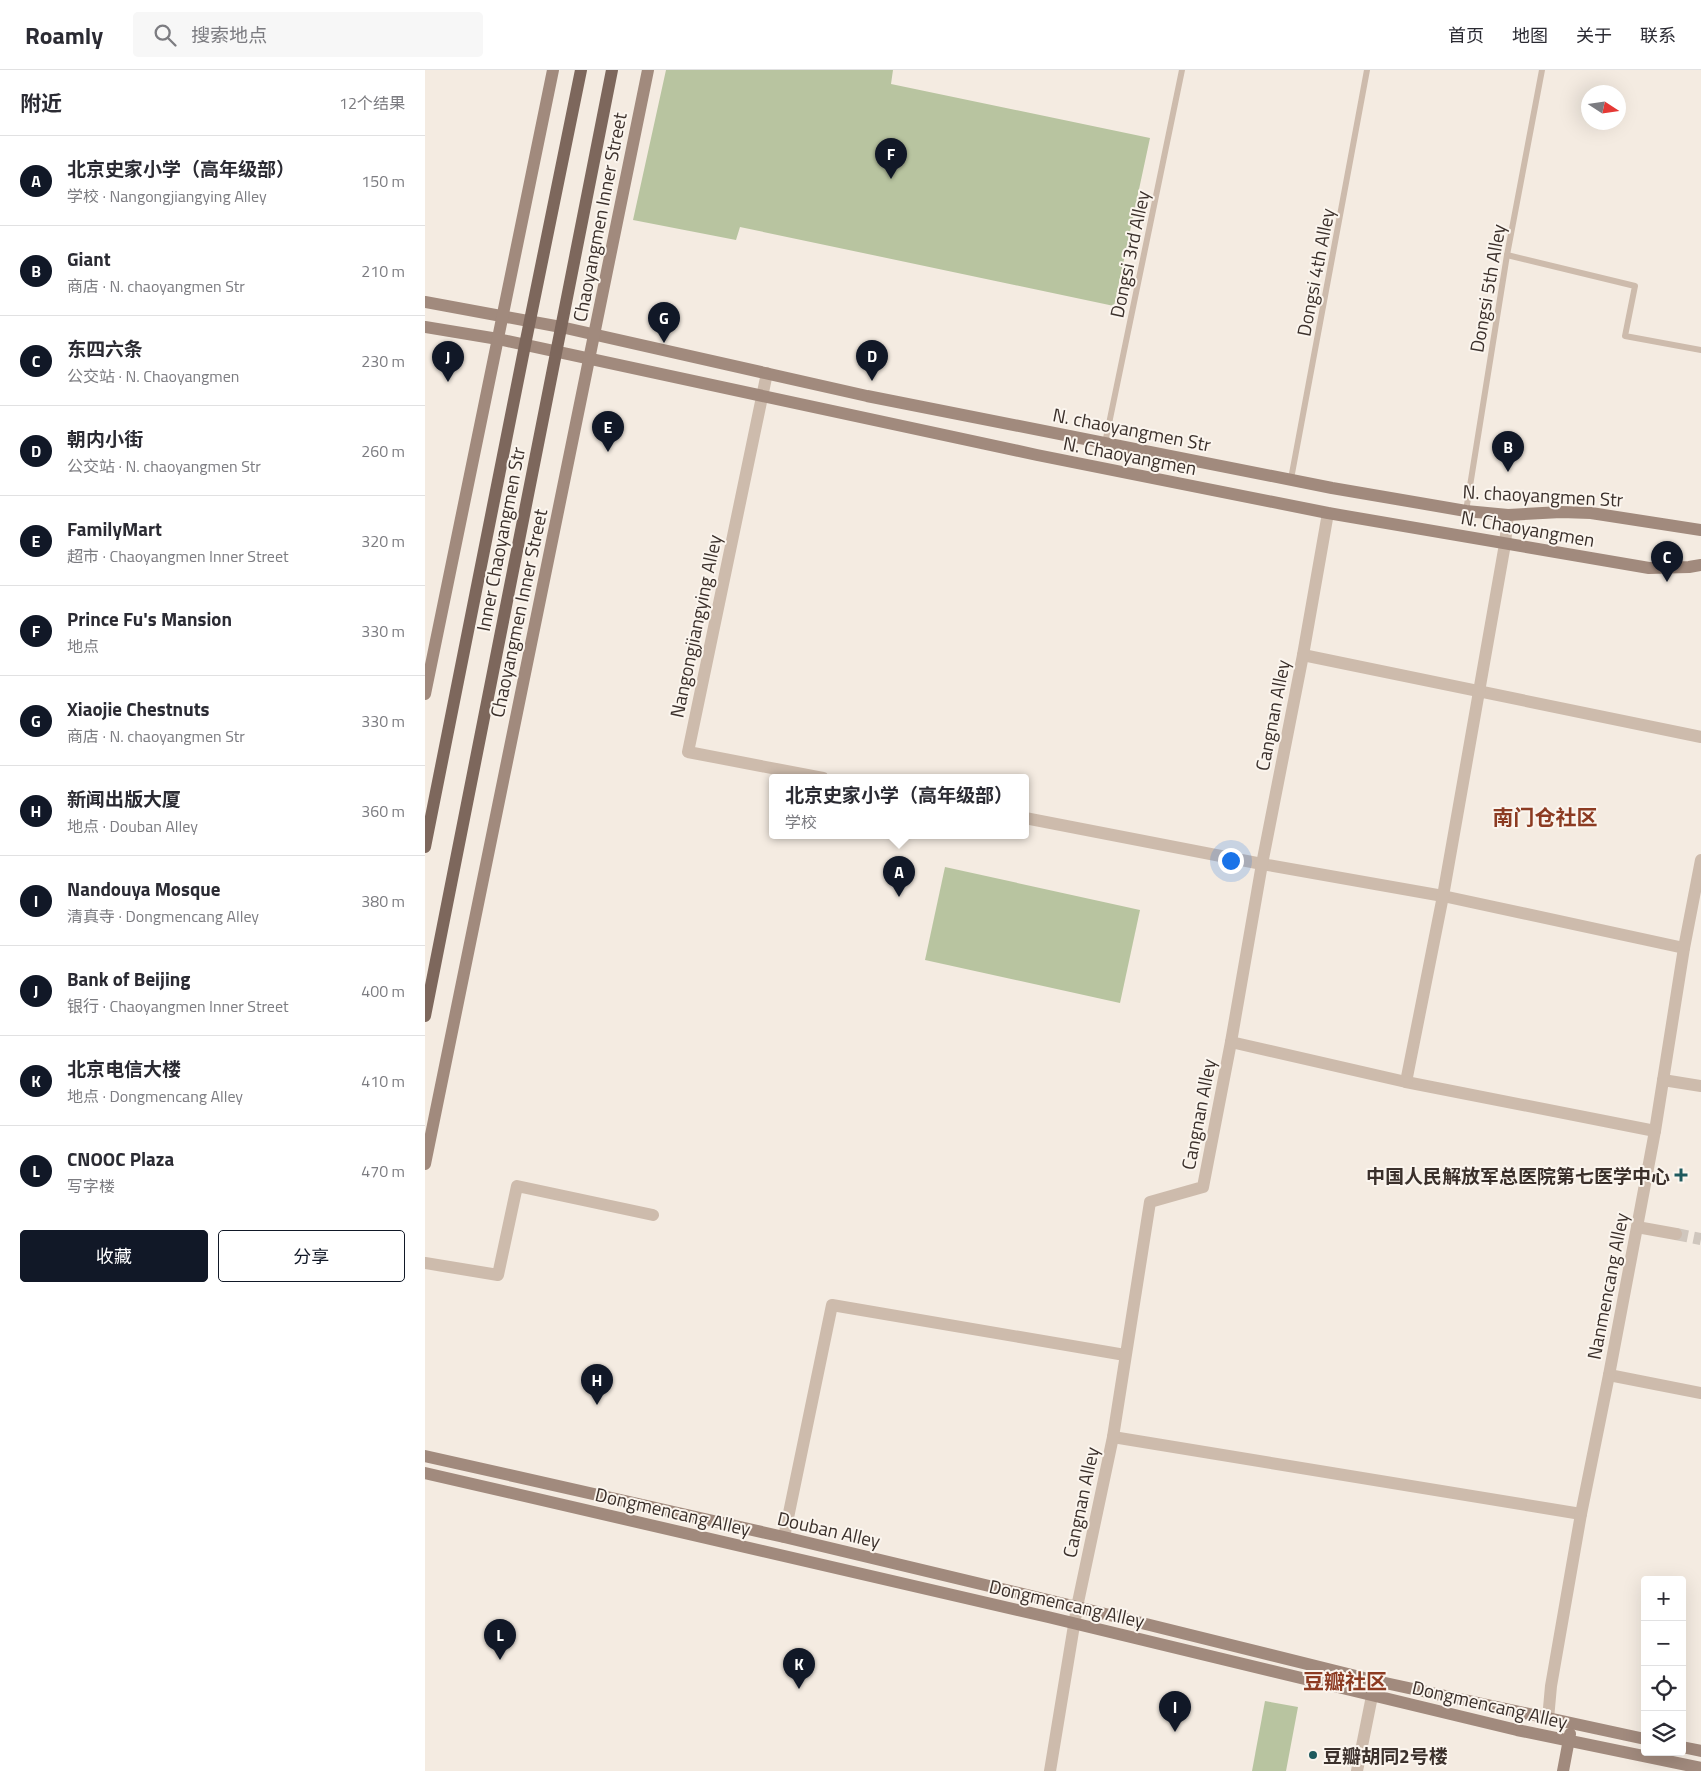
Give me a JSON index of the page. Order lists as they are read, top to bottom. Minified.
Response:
{"streets":{"main road":["Inner Chaoyangmen Str"],"street":["Chaoyangmen Inner Street","N. chaoyangmen Str","N. Chaoyangmen","Nangongjiangying Alley","Cangnan Alley","Nanmencang Alley","Dongmencang Alley","Douban Alley"],"lane":["Dongsi 3rd Alley","Dongsi 4th Alley","Dongsi 5th Alley"]},"crossings":[["Chaoyangmen Inner Street","N. chaoyangmen Str"],["Chaoyangmen Inner Street","N. Chaoyangmen"],["Dongsi 3rd Alley","N. chaoyangmen Str"],["Dongsi 4th Alley","N. chaoyangmen Str"],["Dongsi 5th Alley","N. chaoyangmen Str"],["N. chaoyangmen Str","Inner Chaoyangmen Str"],["N. chaoyangmen Str","Nangongjiangying Alley"],["N. Chaoyangmen","Inner Chaoyangmen Str"],["N. Chaoyangmen","Nangongjiangying Alley"],["N. Chaoyangmen","Cangnan Alley"],["Cangnan Alley","Dongmencang Alley"],["Cangnan Alley","Douban Alley"],["Nanmencang Alley","Dongmencang Alley"],["Dongmencang Alley","Douban Alley"]],"districts":["南门仓社区","豆瓣社区"],"places":{"health":["中国人民解放军总医院第七医学中心"],"other":["豆瓣胡同2号楼"]},"north":"right","page":{"header":"Roamly","search":"搜索地点","nav":["首页","地图","关于","联系"],"heading":["附近","12个结果"],"list":[{"mark":"A","name":"北京史家小学（高年级部）","note":"学校 · Nangongjiangying Alley","value":"150 m"},{"mark":"B","name":"Giant","note":"商店 · N. chaoyangmen Str","value":"210 m"},{"mark":"C","name":"东四六条","note":"公交站 · N. Chaoyangmen","value":"230 m"},{"mark":"D","name":"朝内小街","note":"公交站 · N. chaoyangmen Str","value":"260 m"},{"mark":"E","name":"FamilyMart","note":"超市 · Chaoyangmen Inner Street","value":"320 m"},{"mark":"F","name":"Prince Fu's Mansion","note":"地点","value":"330 m"},{"mark":"G","name":"Xiaojie Chestnuts","note":"商店 · N. chaoyangmen Str","value":"330 m"},{"mark":"H","name":"新闻出版大厦","note":"地点 · Douban Alley","value":"360 m"},{"mark":"I","name":"Nandouya Mosque","note":"清真寺 · Dongmencang Alley","value":"380 m"},{"mark":"J","name":"Bank of Beijing","note":"银行 · Chaoyangmen Inner Street","value":"400 m"},{"mark":"K","name":"北京电信大楼","note":"地点 · Dongmencang Alley","value":"410 m"},{"mark":"L","name":"CNOOC Plaza","note":"写字楼","value":"470 m"}],"pins":["F","G","D","J","E","B","C","A","H","L","K","I"],"popup":["北京史家小学（高年级部）","学校"],"buttons":["收藏","分享"],"map_buttons":["+","−"]}}
